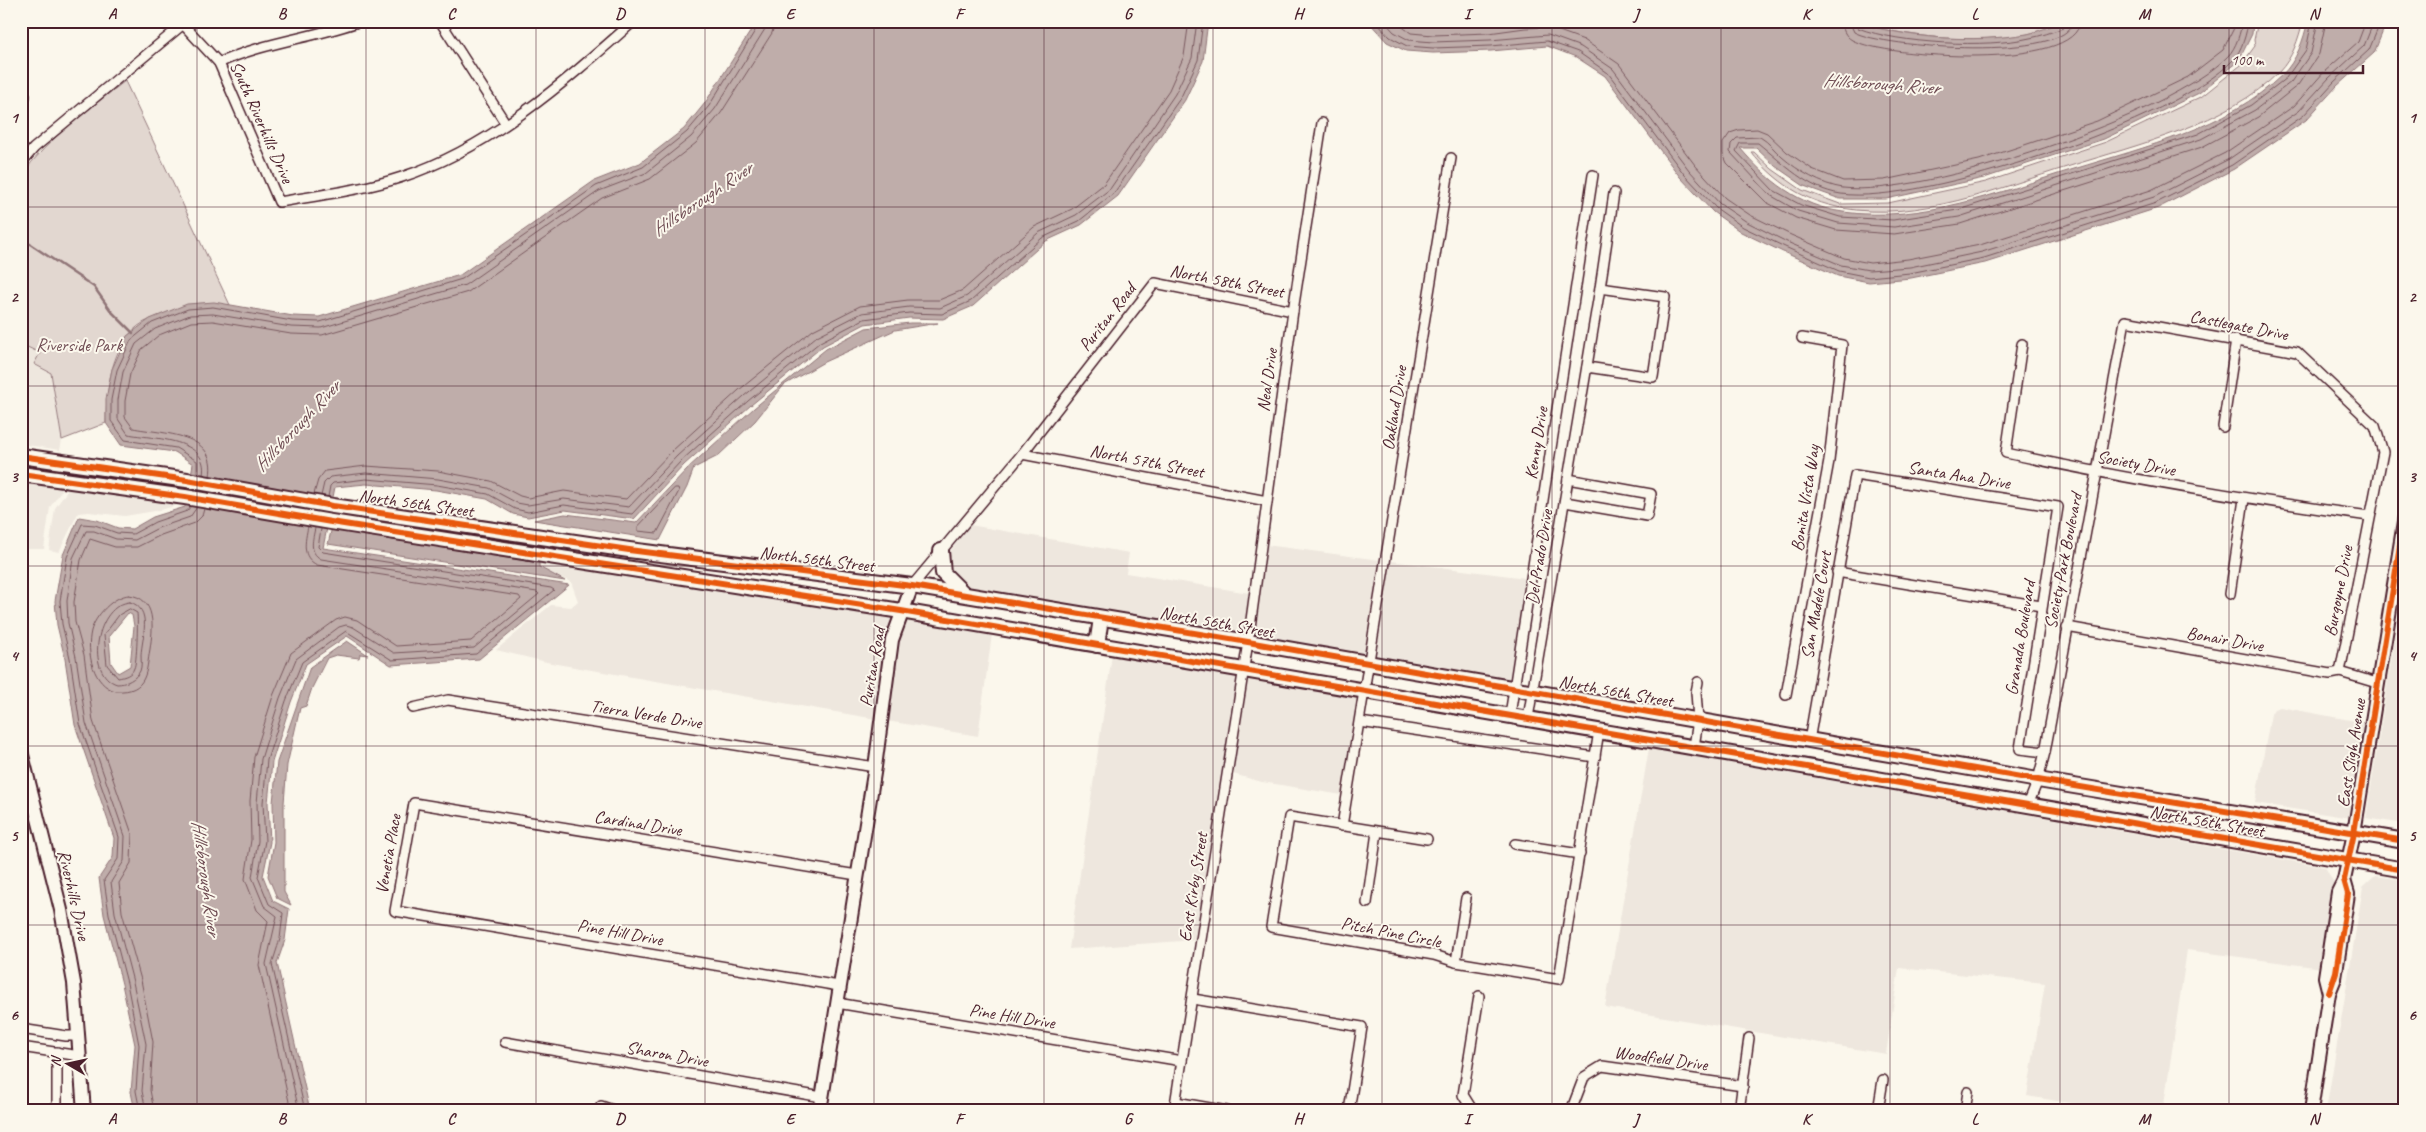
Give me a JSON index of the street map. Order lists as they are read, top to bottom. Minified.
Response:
{"streets":{"main road":["North 56th Street"],"street":["South Riverhills Drive","North 58th Street","Puritan Road","Castlegate Drive","Neal Drive","Oakland Drive","Kenny Drive","North 57th Street","Society Drive","Santa Ana Drive","Bonita Vista Way","Del Prado Drive","Society Park Boulevard","Burgoyne Drive","San Madele Court","Granada Boulevard","Bonair Drive","Tierra Verde Drive","East Sligh Avenue","Cardinal Drive","Venetia Place","East Kirby Street","Riverhills Drive","Pine Hill Drive","Pitch Pine Circle","Sharon Drive","Woodfield Drive"]},"crossings":[["North 58th Street","Puritan Road"],["North 58th Street","Neal Drive"],["Puritan Road","North 57th Street"],["Puritan Road","North 56th Street"],["Puritan Road","Tierra Verde Drive"],["Puritan Road","Cardinal Drive"],["Puritan Road","Pine Hill Drive"],["Puritan Road","Sharon Drive"],["Castlegate Drive","Society Drive"],["Castlegate Drive","Society Park Boulevard"],["Castlegate Drive","Burgoyne Drive"],["Neal Drive","North 57th Street"],["Neal Drive","North 56th Street"],["Neal Drive","East Kirby Street"],["Oakland Drive","North 56th Street"],["Kenny Drive","North 56th Street"],["Society Drive","Society Park Boulevard"],["Society Drive","Burgoyne Drive"],["Santa Ana Drive","San Madele Court"],["Santa Ana Drive","Granada Boulevard"],["North 56th Street","Del Prado Drive"],["North 56th Street","Society Park Boulevard"],["North 56th Street","San Madele Court"],["North 56th Street","East Sligh Avenue"],["North 56th Street","East Kirby Street"],["North 56th Street","Pitch Pine Circle"],["Society Park Boulevard","Granada Boulevard"],["Society Park Boulevard","Bonair Drive"],["Burgoyne Drive","Bonair Drive"],["Bonair Drive","East Sligh Avenue"],["Cardinal Drive","Venetia Place"],["Venetia Place","Pine Hill Drive"],["East Kirby Street","Pine Hill Drive"]],"water":["Hillsborough River"],"parks":["Riverside Park"],"scale_bar":"100 m","north":"left","grid":{"columns":["A","B","C","D","E","F","G","H","I","J","K","L","M","N"],"rows":["1","2","3","4","5","6"]}}
